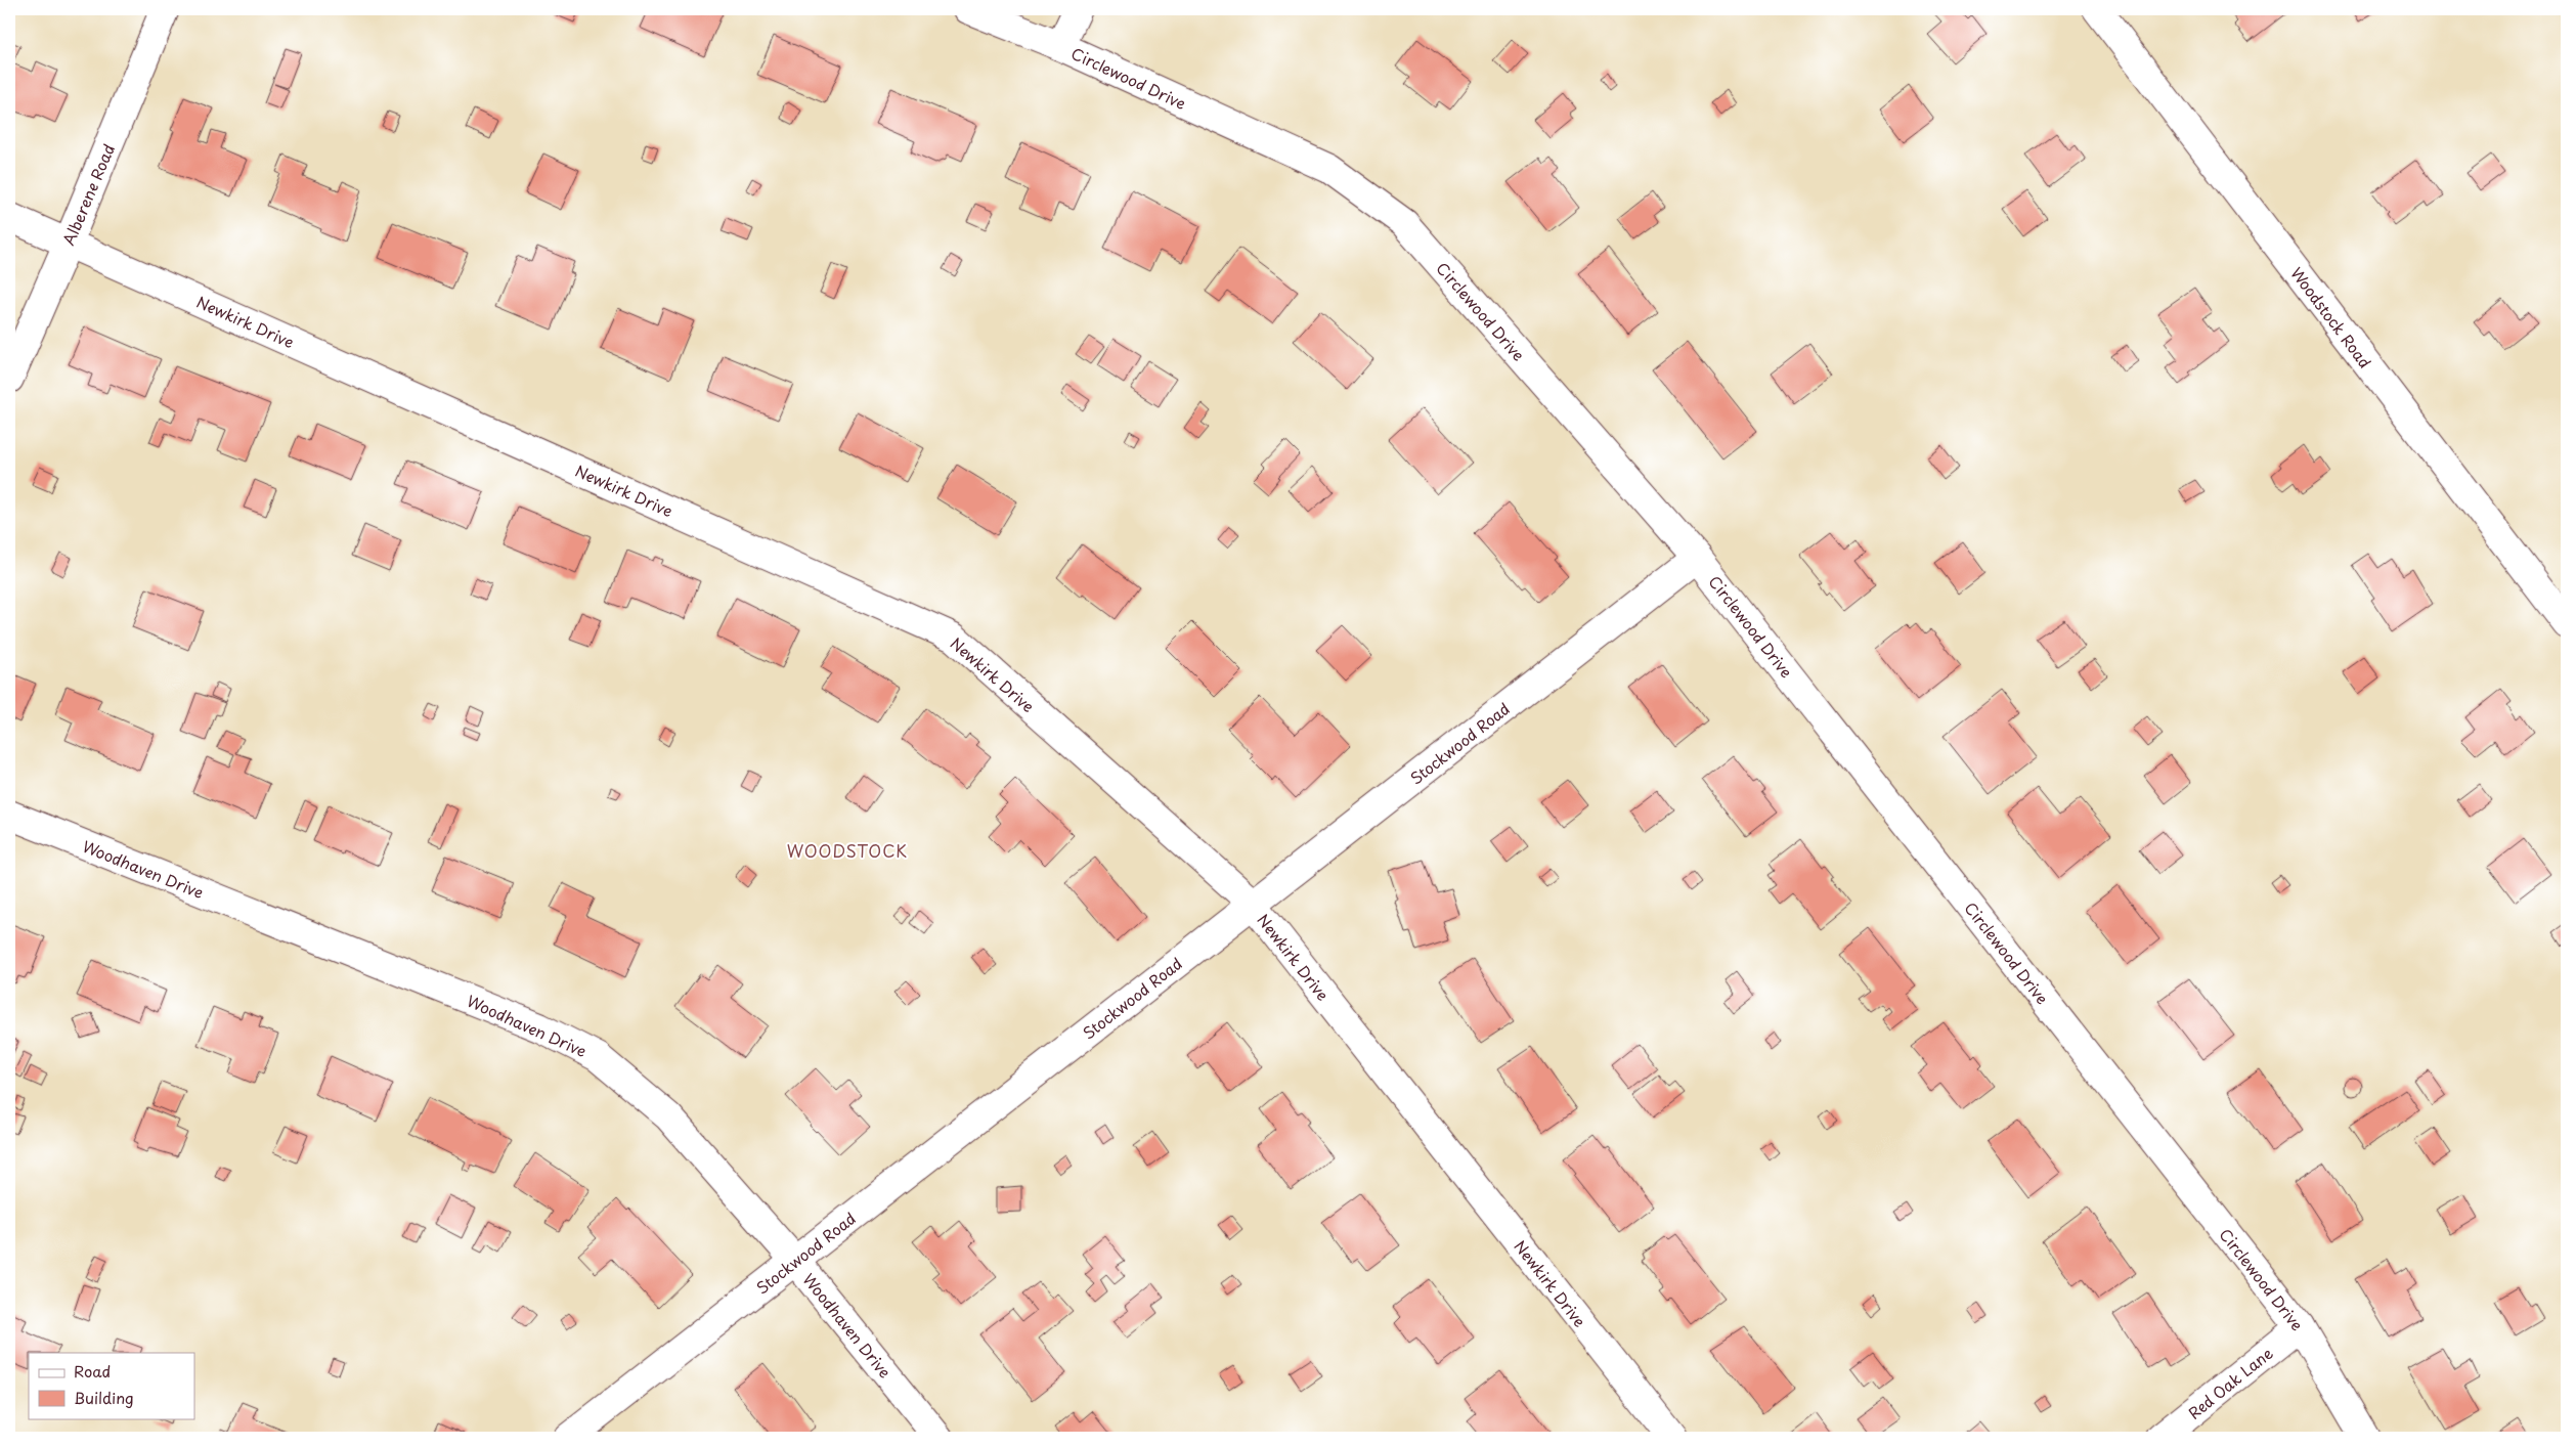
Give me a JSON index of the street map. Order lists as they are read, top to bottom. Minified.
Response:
{"streets":{"street":["Circlewood Drive","Alberene Road","Woodstock Road","Newkirk Drive","Stockwood Road","Woodhaven Drive","Red Oak Lane"]},"crossings":[["Circlewood Drive","Stockwood Road"],["Circlewood Drive","Red Oak Lane"],["Alberene Road","Newkirk Drive"],["Newkirk Drive","Stockwood Road"],["Stockwood Road","Woodhaven Drive"]],"districts":["WOODSTOCK"],"legend":["Road","Building"]}
